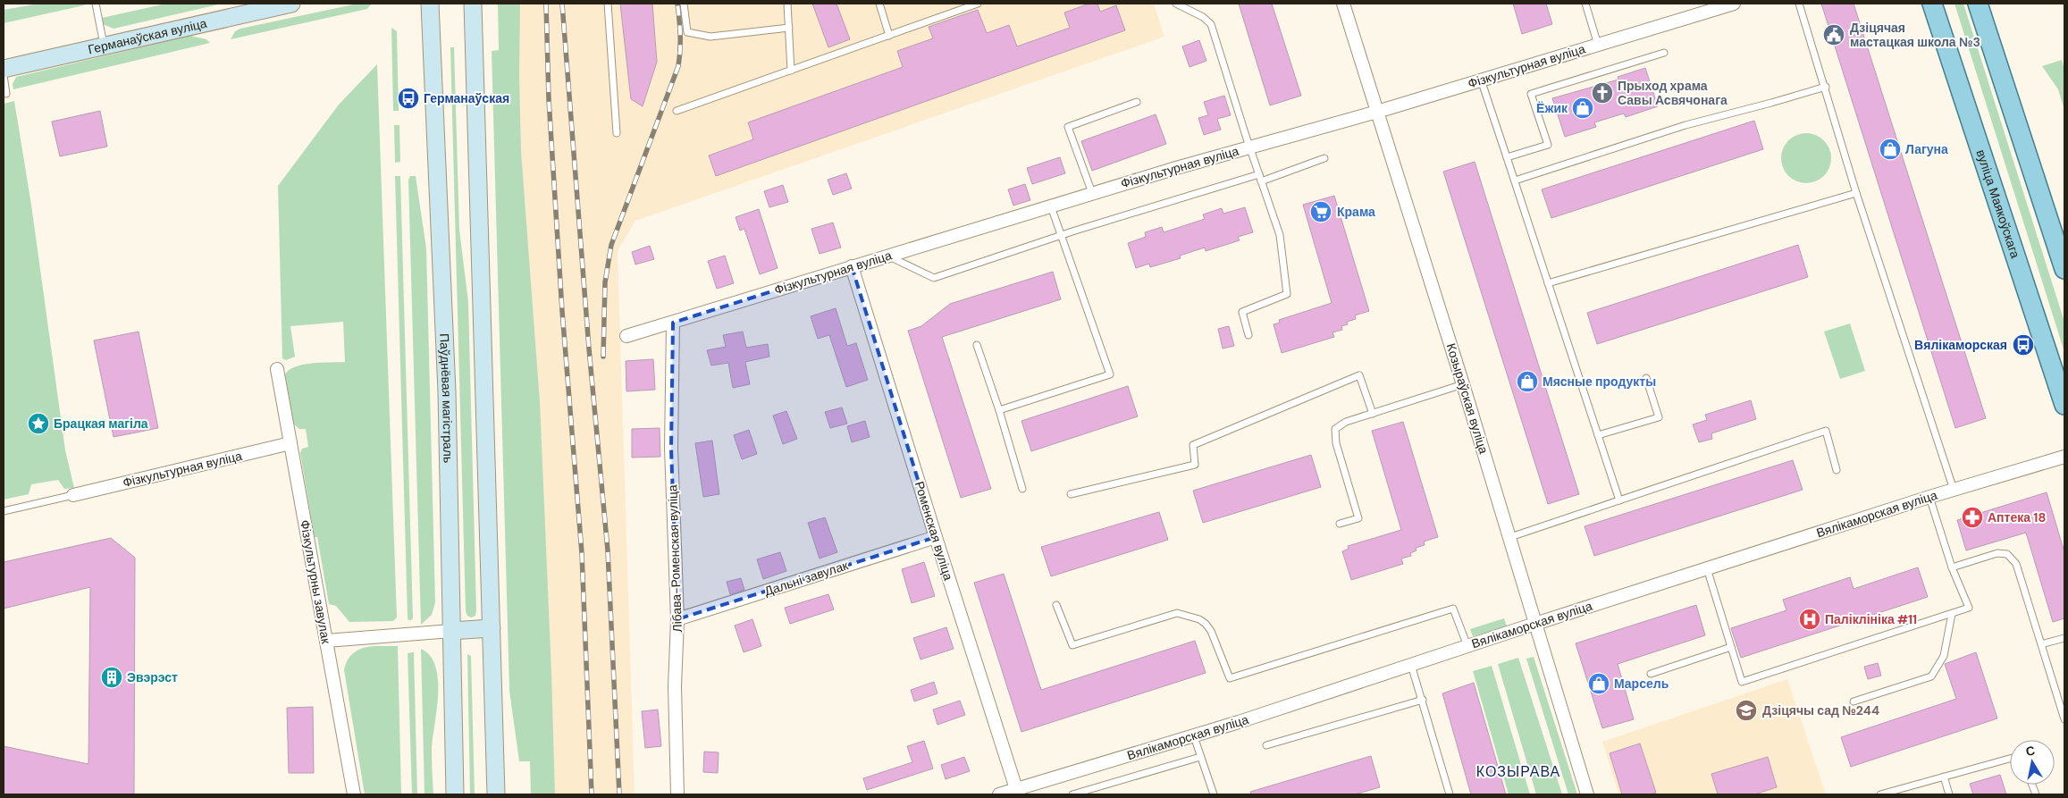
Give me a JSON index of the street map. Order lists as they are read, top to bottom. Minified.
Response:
{"streets":{"main road":["Германаўская вуліца","вуліца Маякоўскага","Паўднёвая магістраль"],"street":["Фізкультурная вуліца","Козыраўская вуліца","Вялікаморская вуліца","Роменская вуліца","Лібава-Роменская вуліца","Дальні завулак","Фізкультурны завулак"]},"crossings":[["Фізкультурная вуліца","Козыраўская вуліца"],["Фізкультурная вуліца","Роменская вуліца"],["Фізкультурная вуліца","Лібава-Роменская вуліца"],["Фізкультурная вуліца","Фізкультурны завулак"],["Козыраўская вуліца","Вялікаморская вуліца"],["Вялікаморская вуліца","Роменская вуліца"],["Роменская вуліца","Дальні завулак"],["Лібава-Роменская вуліца","Дальні завулак"]],"districts":["КОЗЫРАВА"],"places":{"public building":["Дзіцячая мастацкая школа №3"],"church":["Прыход храма Савы Асвячонага"],"bus stop":["Германаўская","Вялікаморская"],"shop":["Ёжик","Лагуна","Мясные продукты","Марсель"],"supermarket":["Крама"],"place":["Брацкая магіла"],"pharmacy":["Аптека 18"],"hospital":["Паліклініка #11"],"building":["Эвэрэст"],"school or university":["Дзіцячы сад №244"]},"north":"top"}
